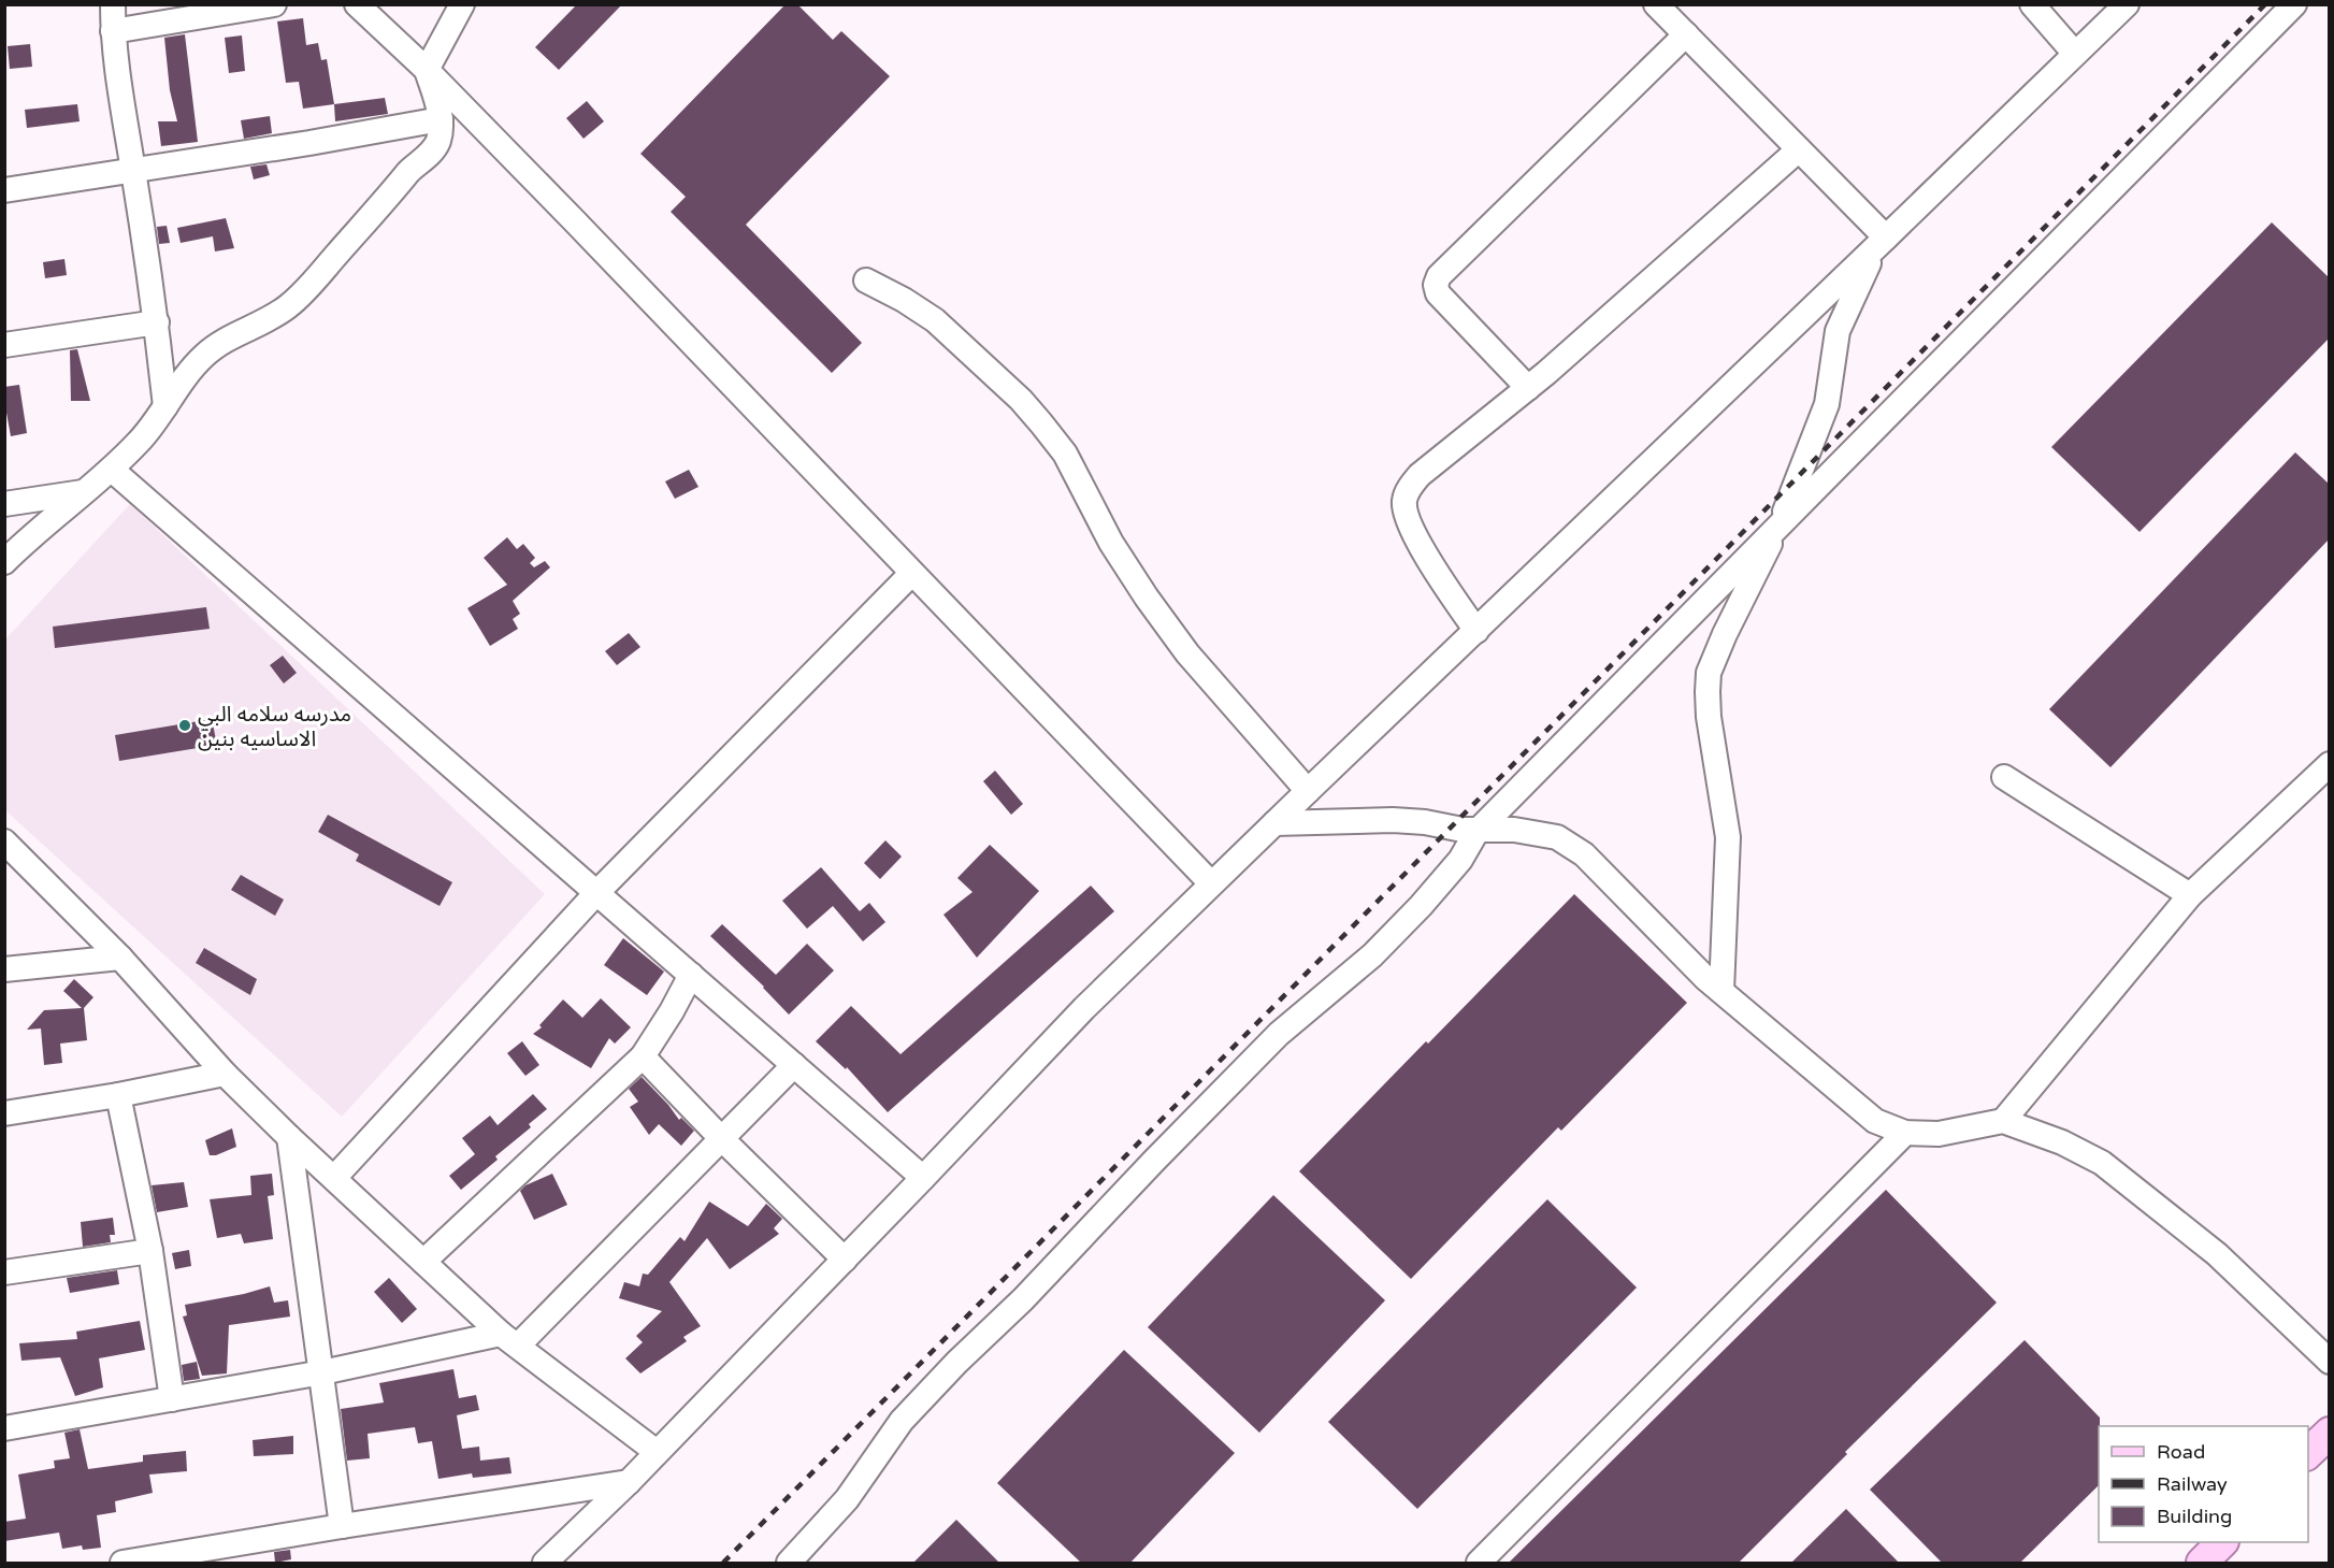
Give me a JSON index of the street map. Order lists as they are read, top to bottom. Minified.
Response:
{"places":["مدرسه سلامه البي الاساسيه بنين"],"legend":["Road","Railway","Building"]}
